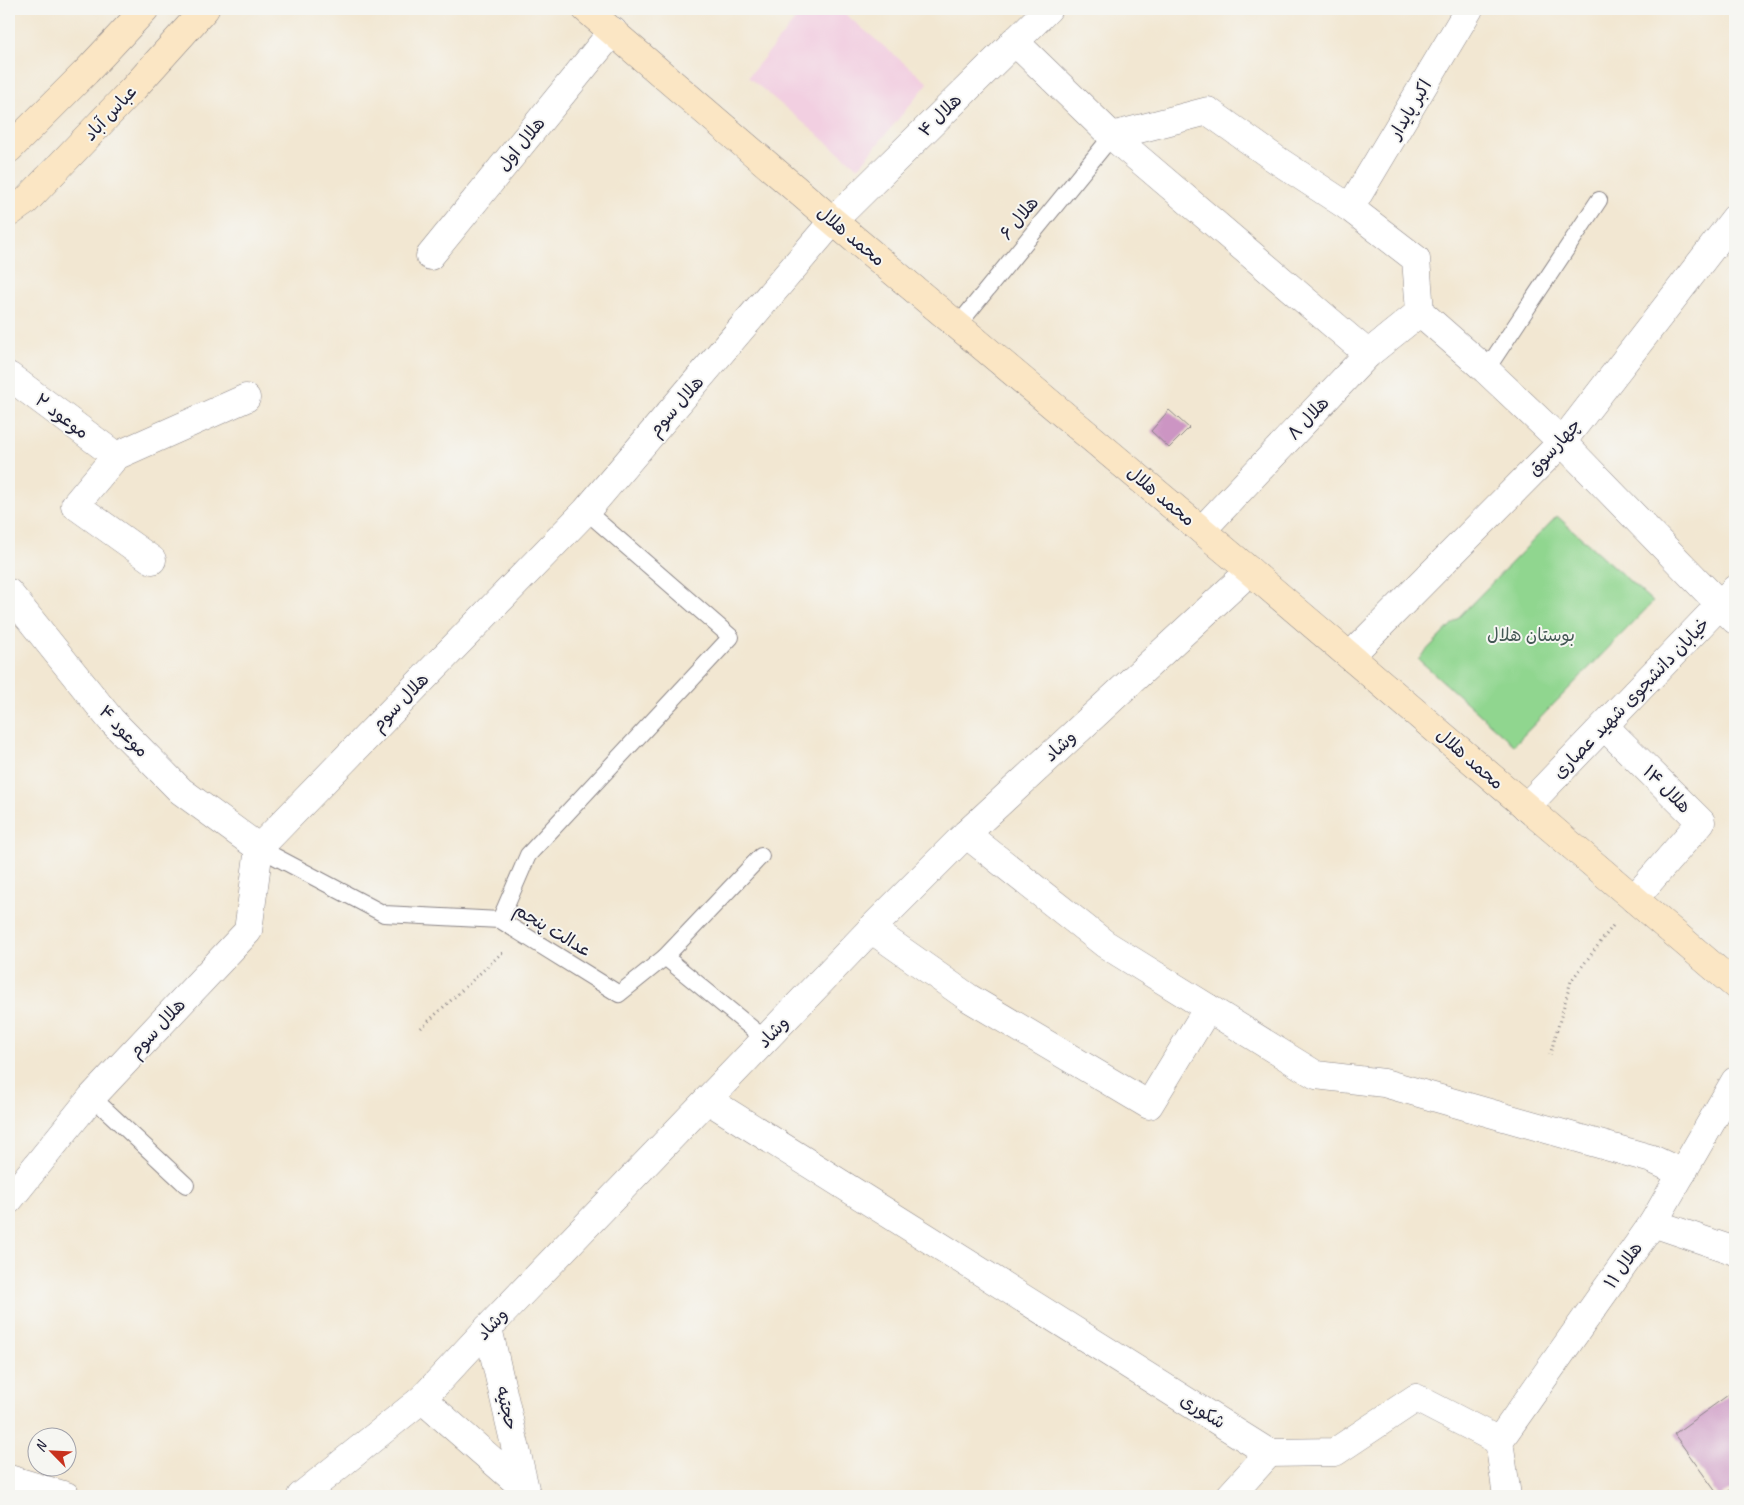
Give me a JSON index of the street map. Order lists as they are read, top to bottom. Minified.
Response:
{"streets":{"main road":["عباس آباد","محمد هلال"],"street":["اکبر پایدار","هلال ۴","هلال اول","هلال سوم","موعود ۲","هلال ۸","چهارسوق","خیابان دانشجوی شهید عصاری","موعود ۴","وشاد","هلال ۱۴","هلال ۱۱","حجتیه","شکوری"],"lane":["هلال ۶","عدالت پنجم"]},"crossings":[["هلال ۴","محمد هلال"],["هلال ۴","هلال سوم"],["هلال اول","محمد هلال"],["هلال ۶","محمد هلال"],["محمد هلال","هلال سوم"],["محمد هلال","هلال ۸"],["محمد هلال","چهارسوق"],["محمد هلال","خیابان دانشجوی شهید عصاری"],["محمد هلال","وشاد"],["محمد هلال","هلال ۱۴"],["هلال سوم","موعود ۴"],["هلال سوم","عدالت پنجم"],["خیابان دانشجوی شهید عصاری","هلال ۱۴"],["موعود ۴","عدالت پنجم"],["وشاد","حجتیه"],["وشاد","شکوری"]],"parks":["بوستان هلال"],"north":"top left"}
